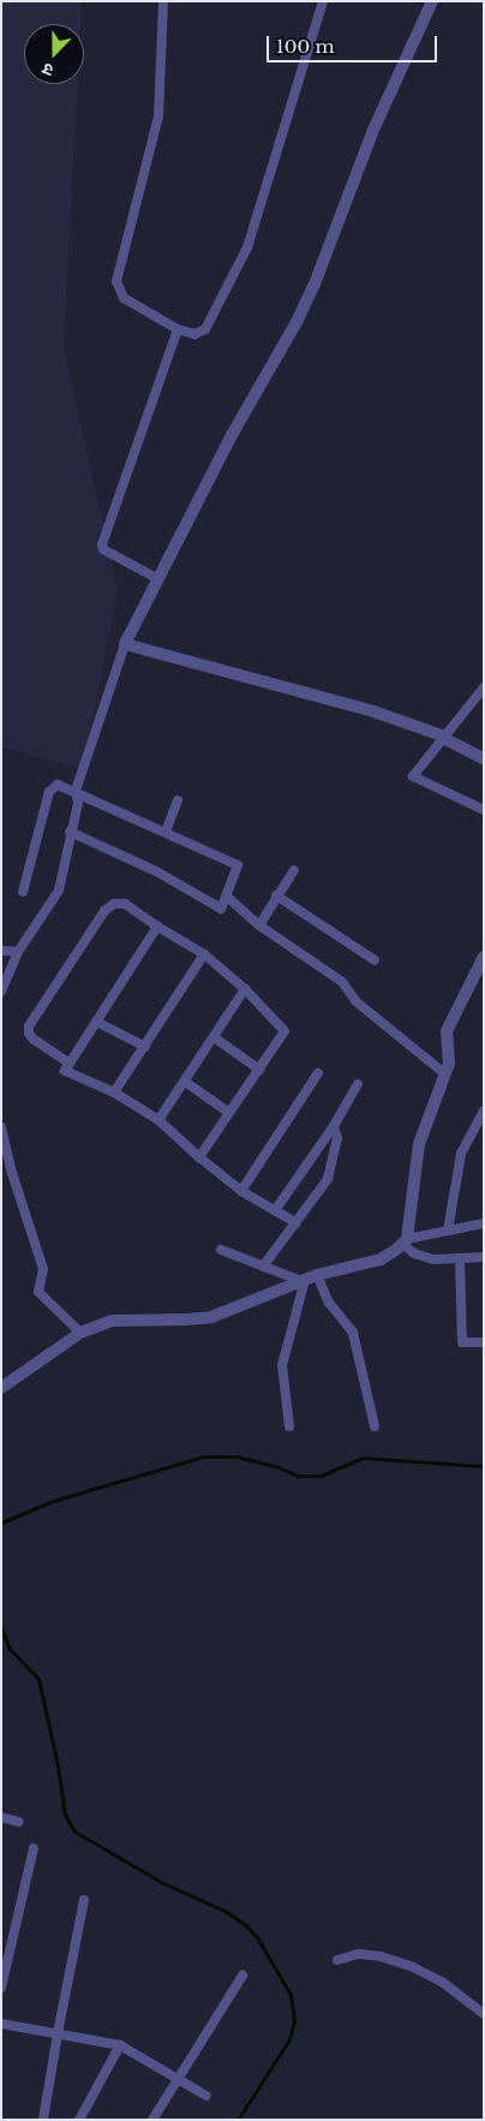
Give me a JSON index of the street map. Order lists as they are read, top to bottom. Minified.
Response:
{"scale_bar":"100 m","north":"bottom"}
